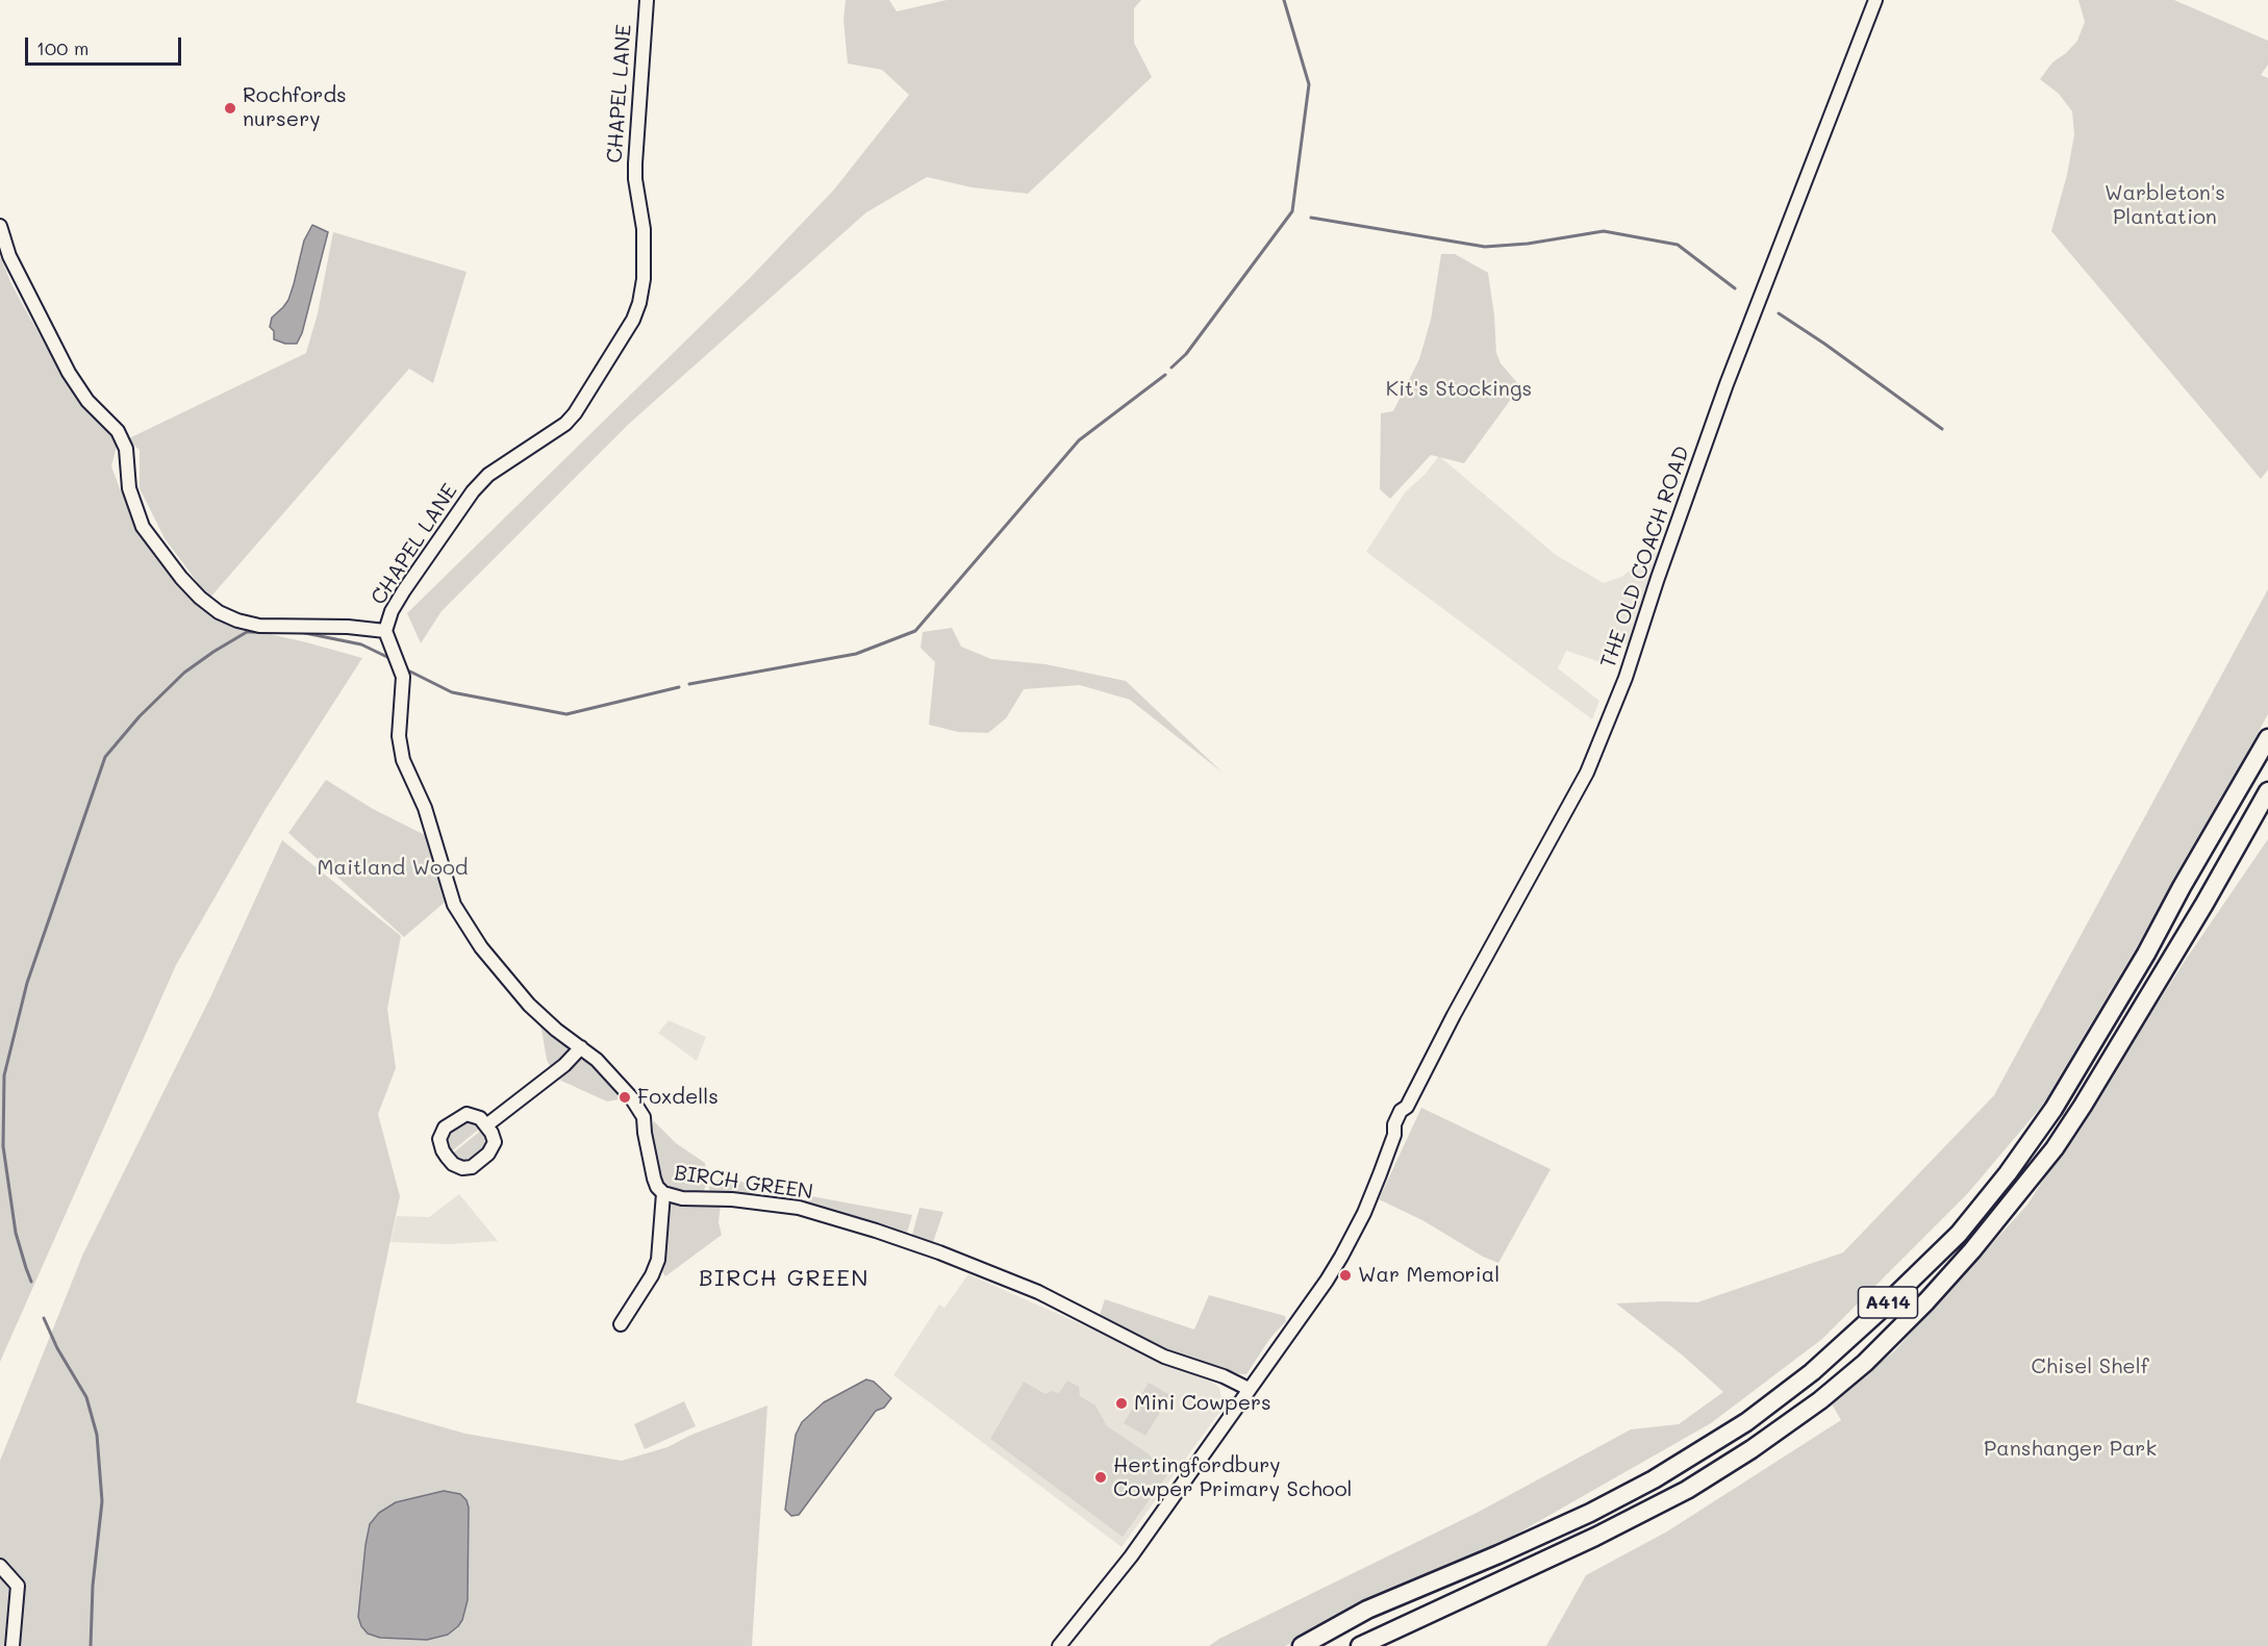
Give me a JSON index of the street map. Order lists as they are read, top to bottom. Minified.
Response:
{"streets":{"highway":["A414"],"street":["CHAPEL LANE","THE OLD COACH ROAD","BIRCH GREEN"]},"crossings":[["CHAPEL LANE","BIRCH GREEN"],["THE OLD COACH ROAD","BIRCH GREEN"]],"districts":["BIRCH GREEN"],"parks":["Warbleton's Plantation","Kit's Stockings","Maitland Wood","Chisel Shelf","Panshanger Park"],"places":["Rochfords nursery","Foxdells","War Memorial","Mini Cowpers","Hertingfordbury Cowper Primary School"],"scale_bar":"100 m"}
